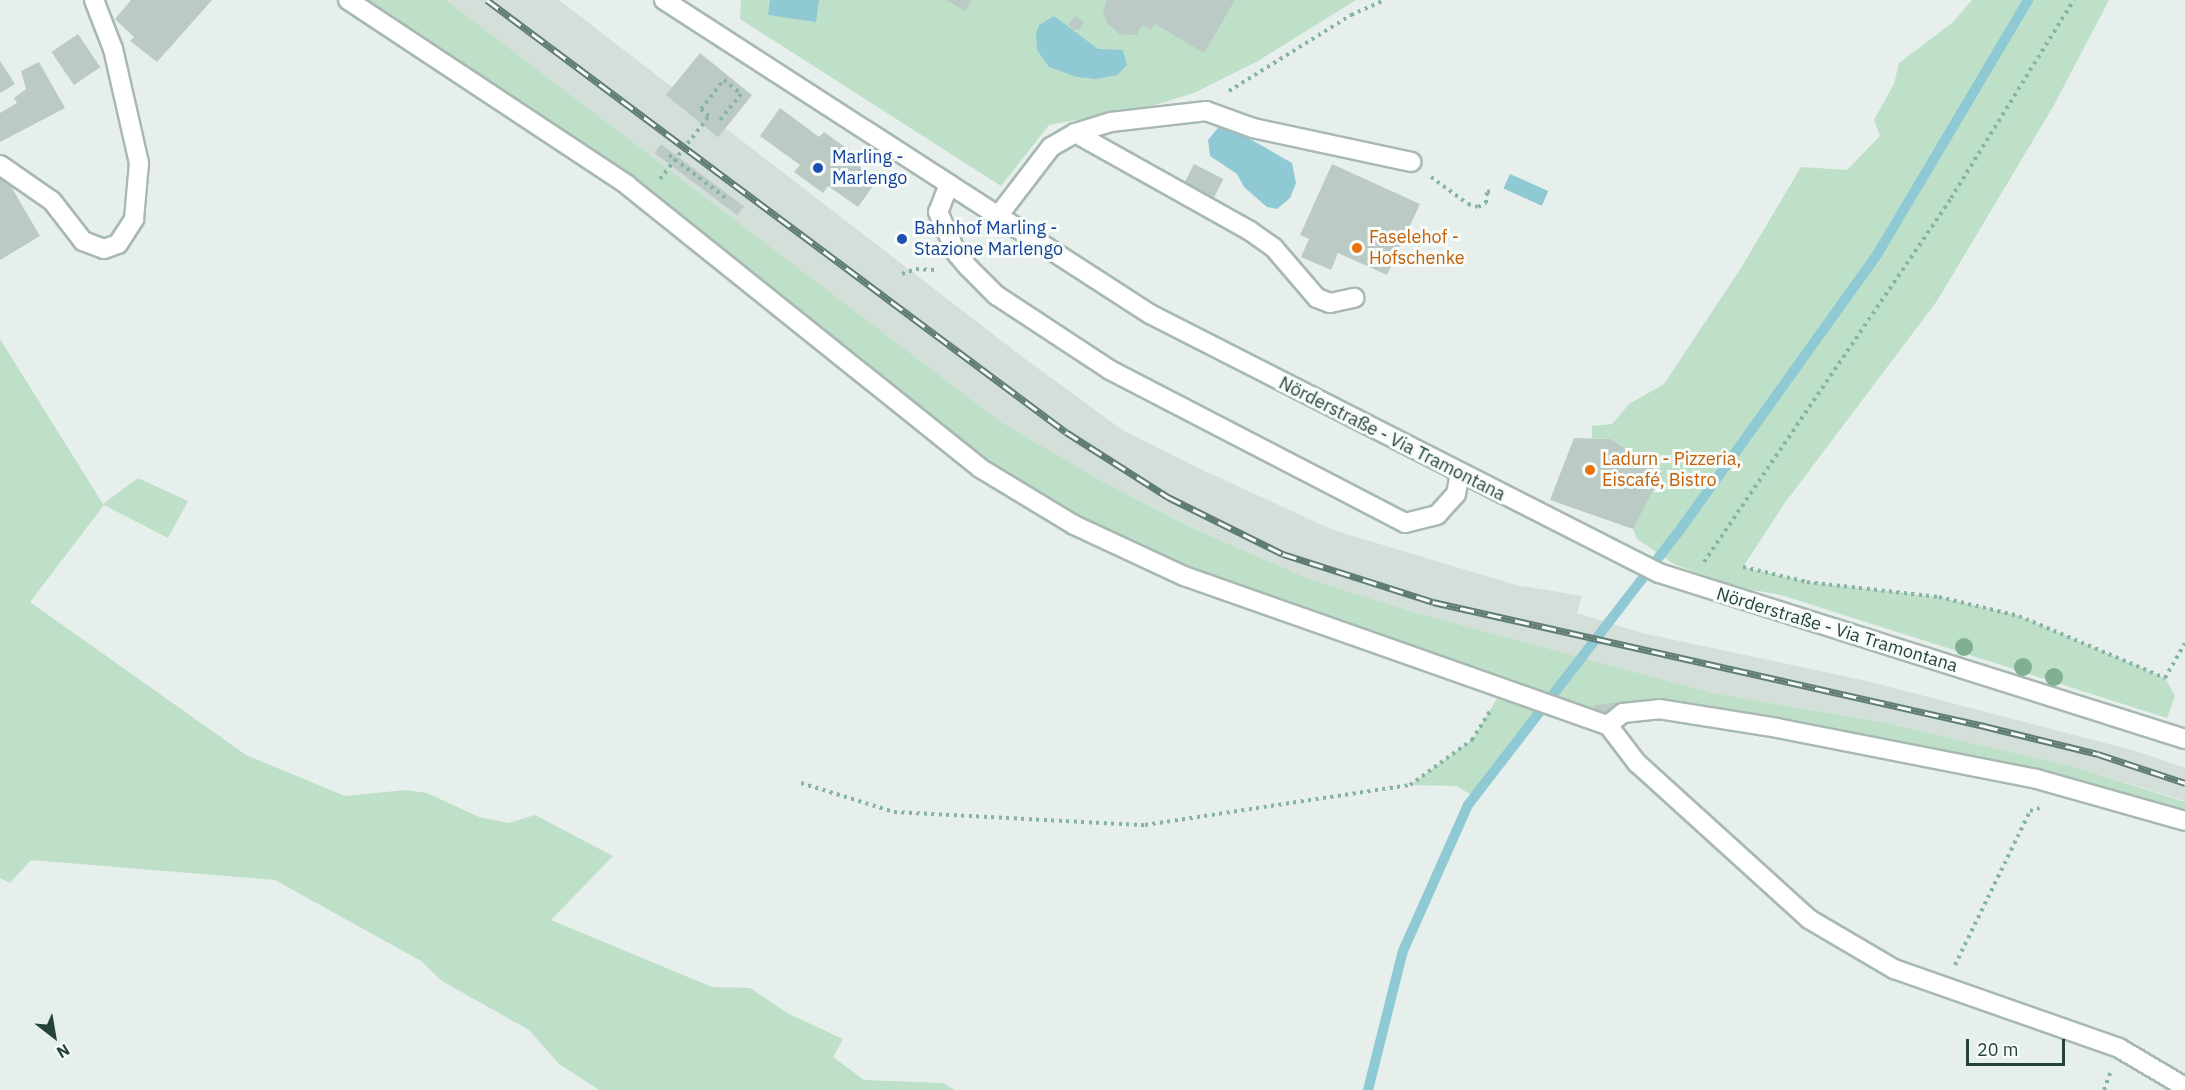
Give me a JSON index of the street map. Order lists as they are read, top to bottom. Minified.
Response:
{"streets":{"street":["Nörderstraße - Via Tramontana"]},"places":["Marling - Marlengo","Bahnhof Marling - Stazione Marlengo","Faselehof - Hofschenke","Ladurn - Pizzeria, Eiscafé, Bistro"],"scale_bar":"20 m","north":"bottom right"}
